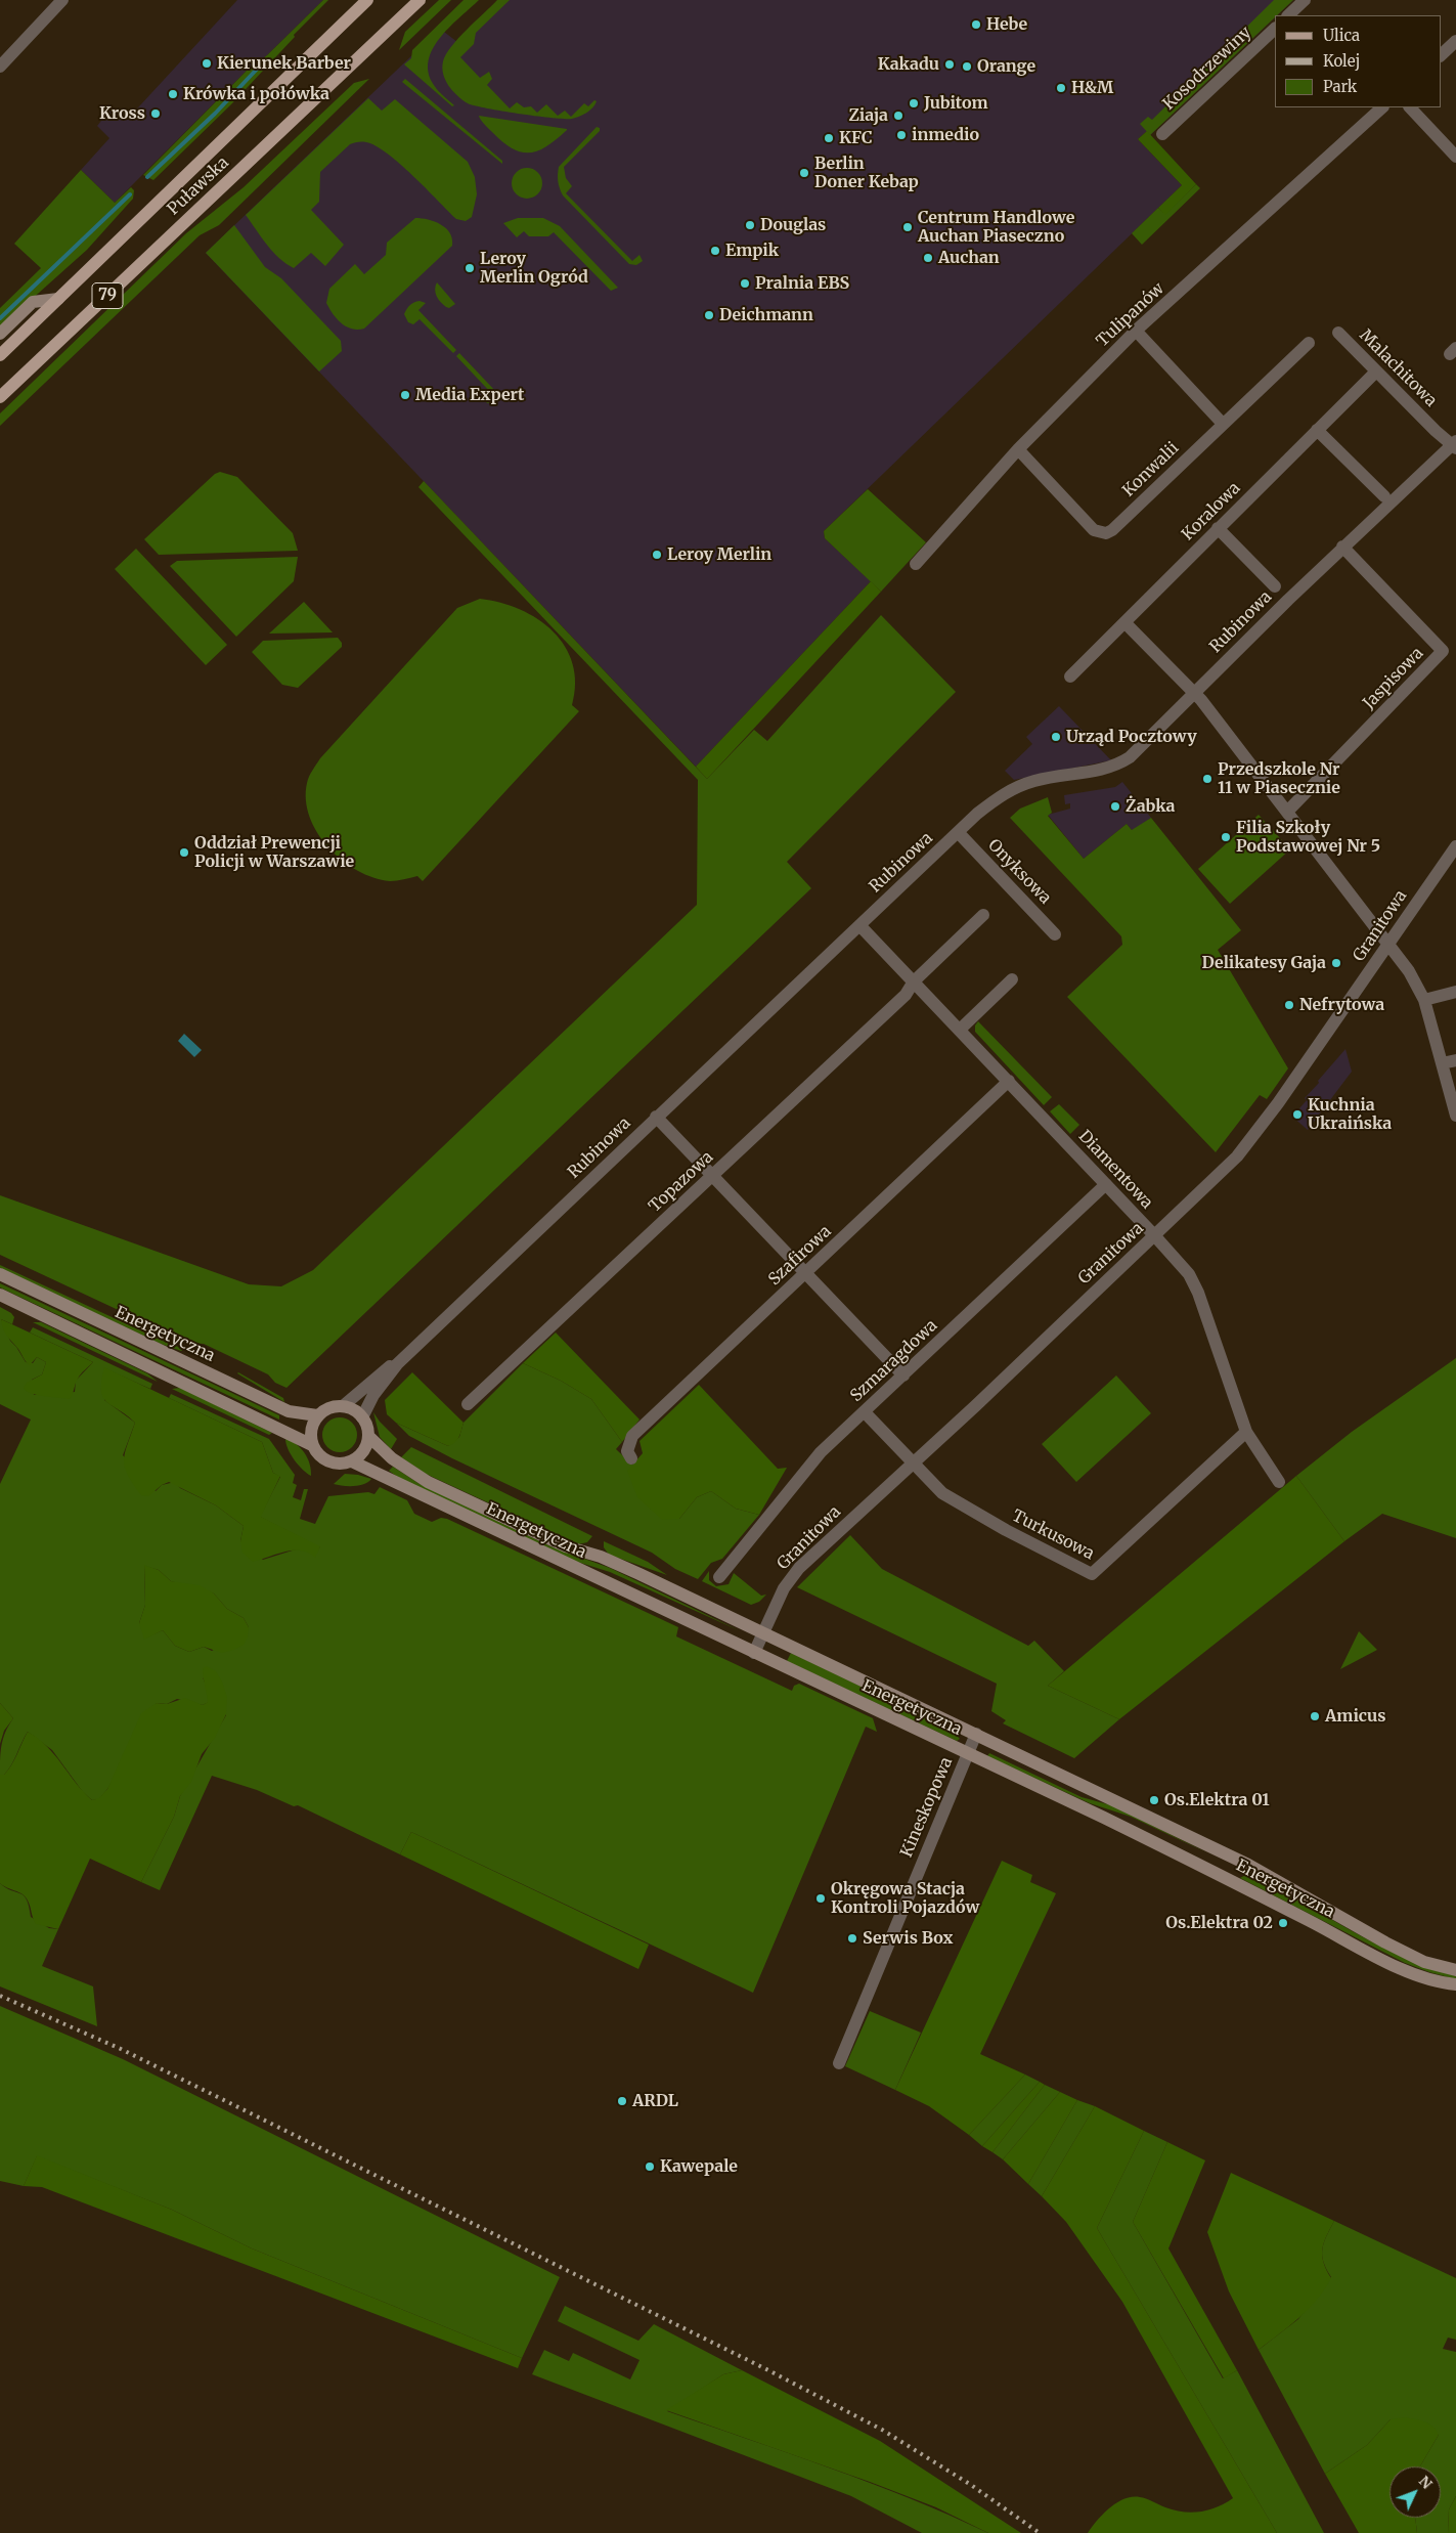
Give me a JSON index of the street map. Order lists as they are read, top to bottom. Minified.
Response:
{"streets":{"main road":["Puławska","79"],"street":["Kosodrzewiny","Tulipanów","Malachitowa","Konwalii","Koralowa","Rubinowa","Jaspisowa","Onyksowa","Granitowa","Diamentowa","Topazowa","Szafirowa","Energetyczna","Szmaragdowa","Turkusowa","Kineskopowa"]},"crossings":[["Tulipanów","Konwalii"],["Malachitowa","Koralowa"],["Malachitowa","Rubinowa"],["Rubinowa","Jaspisowa"],["Rubinowa","Onyksowa"],["Rubinowa","Diamentowa"],["Rubinowa","Energetyczna"],["Granitowa","Diamentowa"],["Granitowa","Energetyczna"],["Granitowa","Turkusowa"],["Diamentowa","Topazowa"],["Diamentowa","Szafirowa"],["Diamentowa","Szmaragdowa"],["Diamentowa","Turkusowa"],["Energetyczna","Kineskopowa"],["Szmaragdowa","Turkusowa"]],"places":["Hebe","Kierunek Barber","Kakadu","Orange","H&M","Krówka i połówka","Jubitom","Kross","Ziaja","inmedio","KFC","Berlin Doner Kebap","Douglas","Centrum Handlowe Auchan Piaseczno","Empik","Auchan","Leroy Merlin Ogród","Pralnia EBS","Deichmann","Media Expert","Leroy Merlin","Urząd Pocztowy","Przedszkole Nr 11 w Piasecznie","Żabka","Filia Szkoły Podstawowej Nr 5","Oddział Prewencji Policji w Warszawie","Delikatesy Gaja","Nefrytowa","Kuchnia Ukraińska","Amicus","Os.Elektra 01","Okręgowa Stacja Kontroli Pojazdów","Os.Elektra 02","Serwis Box","ARDL","Kawepale"],"legend":["Ulica","Kolej","Park"],"north":"top right"}
